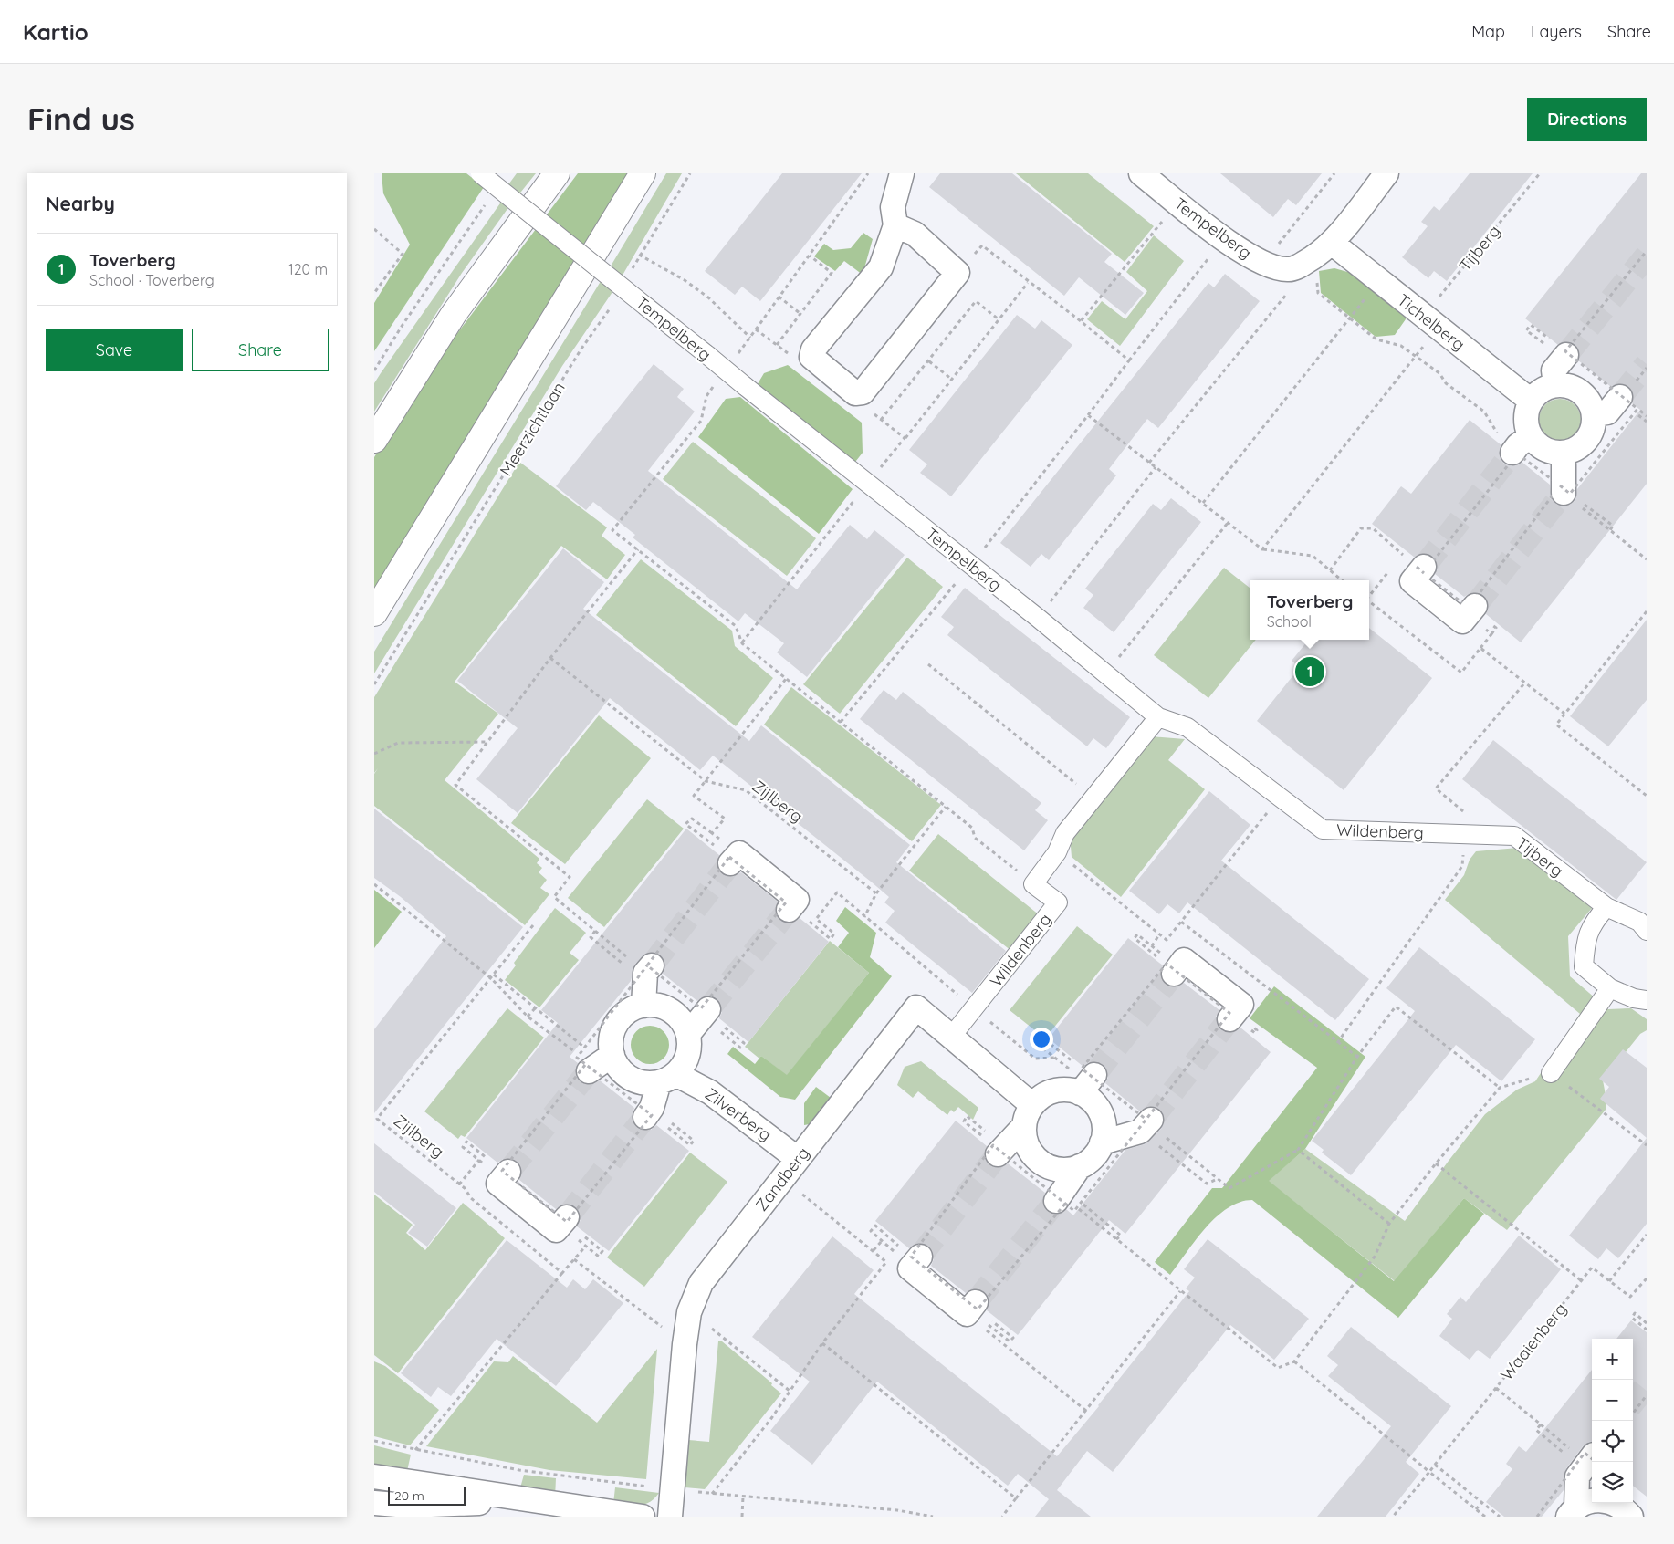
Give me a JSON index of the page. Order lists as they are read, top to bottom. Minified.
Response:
{"streets":{"street":["Tempelberg","Tijberg","Tichelberg","Wildenberg","Zilverberg","Zandberg"],"path":["Meerzichtlaan","Zijlberg","Waaienberg"]},"crossings":[["Tempelberg","Wildenberg"],["Tijberg","Tichelberg"],["Tijberg","Wildenberg"],["Wildenberg","Zandberg"],["Zilverberg","Zandberg"]],"scale_bar":"20 m","page":{"header":"Kartio","nav":["Map","Layers","Share"],"buttons":["Directions",["Save","Share"]],"title":"Find us","heading":"Nearby","list":[{"mark":"1","name":"Toverberg","note":"School · Toverberg","value":"120 m"}],"popup":["Toverberg","School"],"pins":"1","map_buttons":["+","−"],"scale":"20 m"}}
